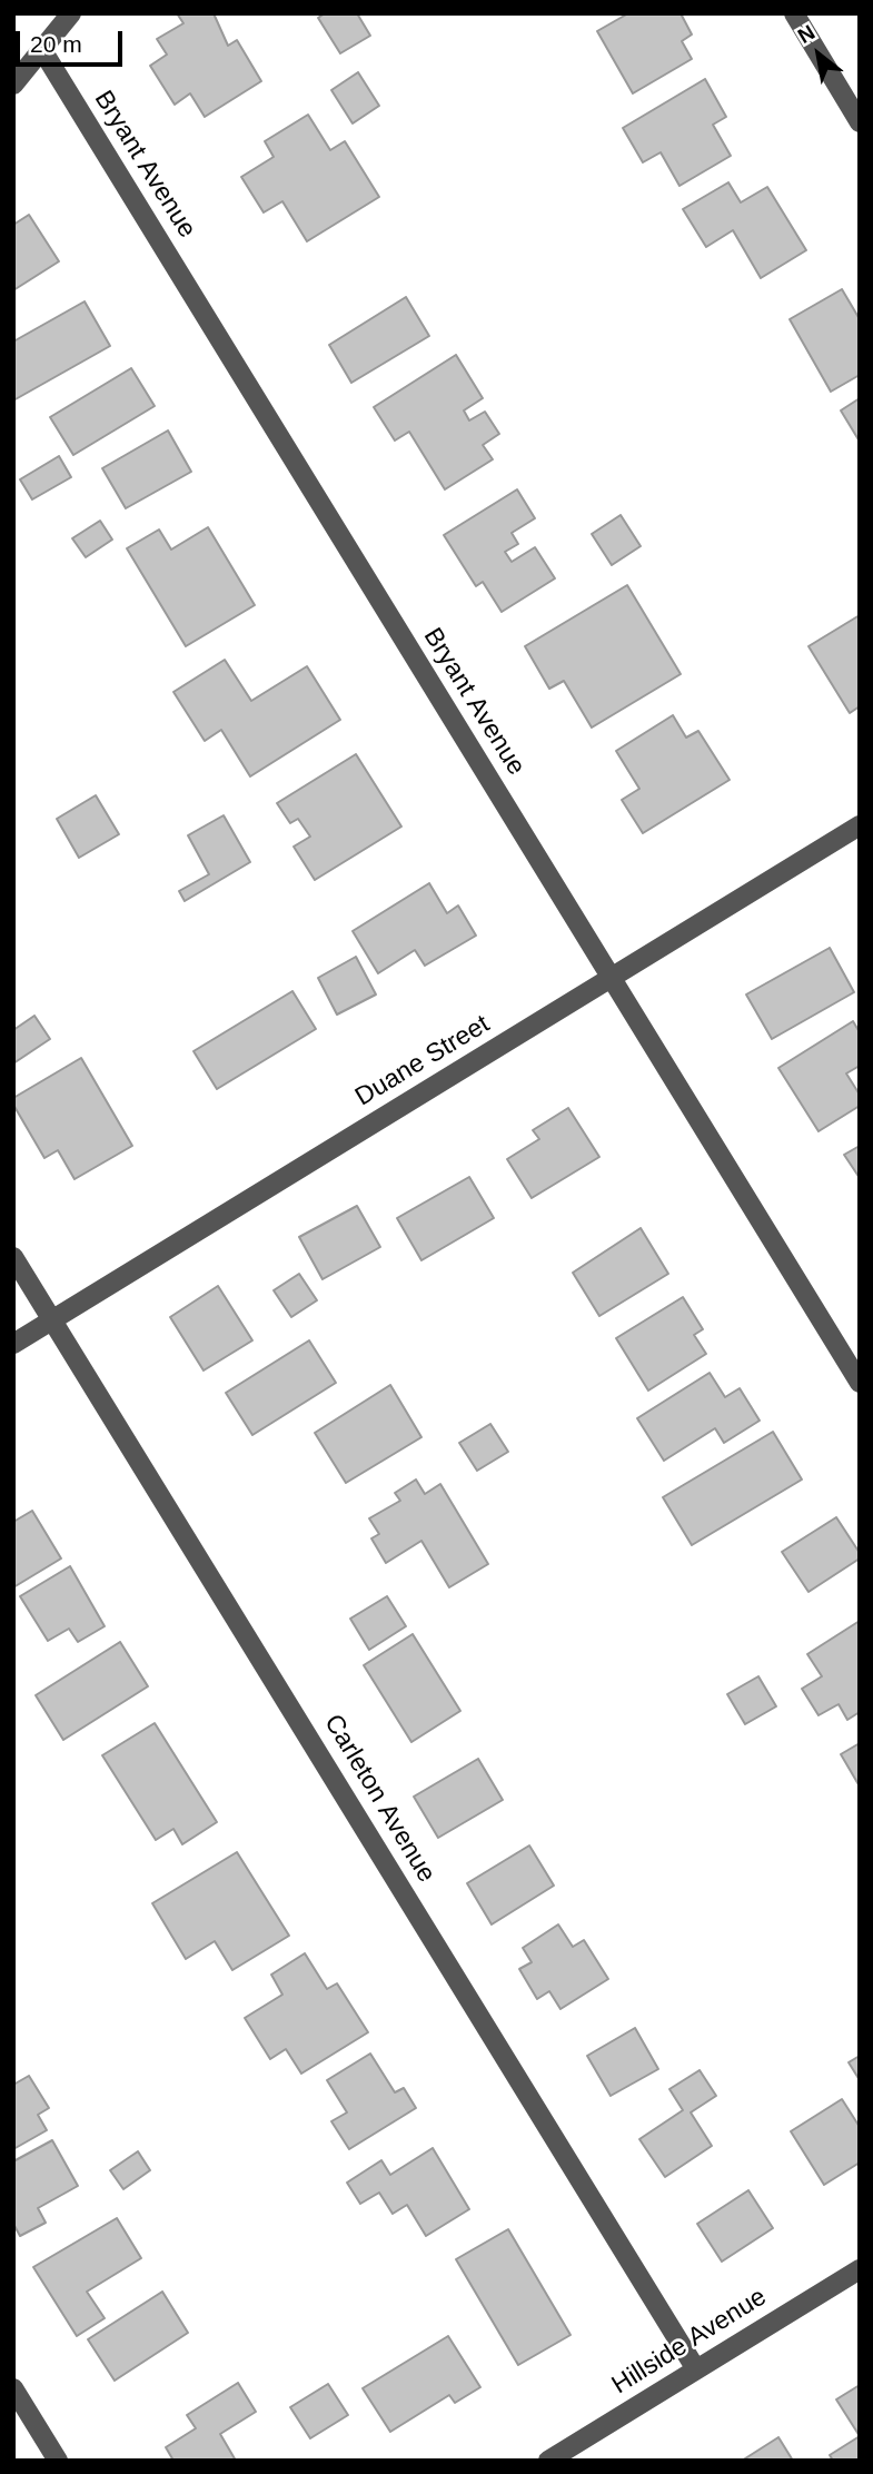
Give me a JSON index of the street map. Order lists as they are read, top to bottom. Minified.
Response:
{"streets":{"street":["Bryant Avenue","Duane Street","Carleton Avenue","Hillside Avenue"]},"crossings":[["Bryant Avenue","Duane Street"],["Duane Street","Carleton Avenue"],["Carleton Avenue","Hillside Avenue"]],"scale_bar":"20 m","north":"top left"}
